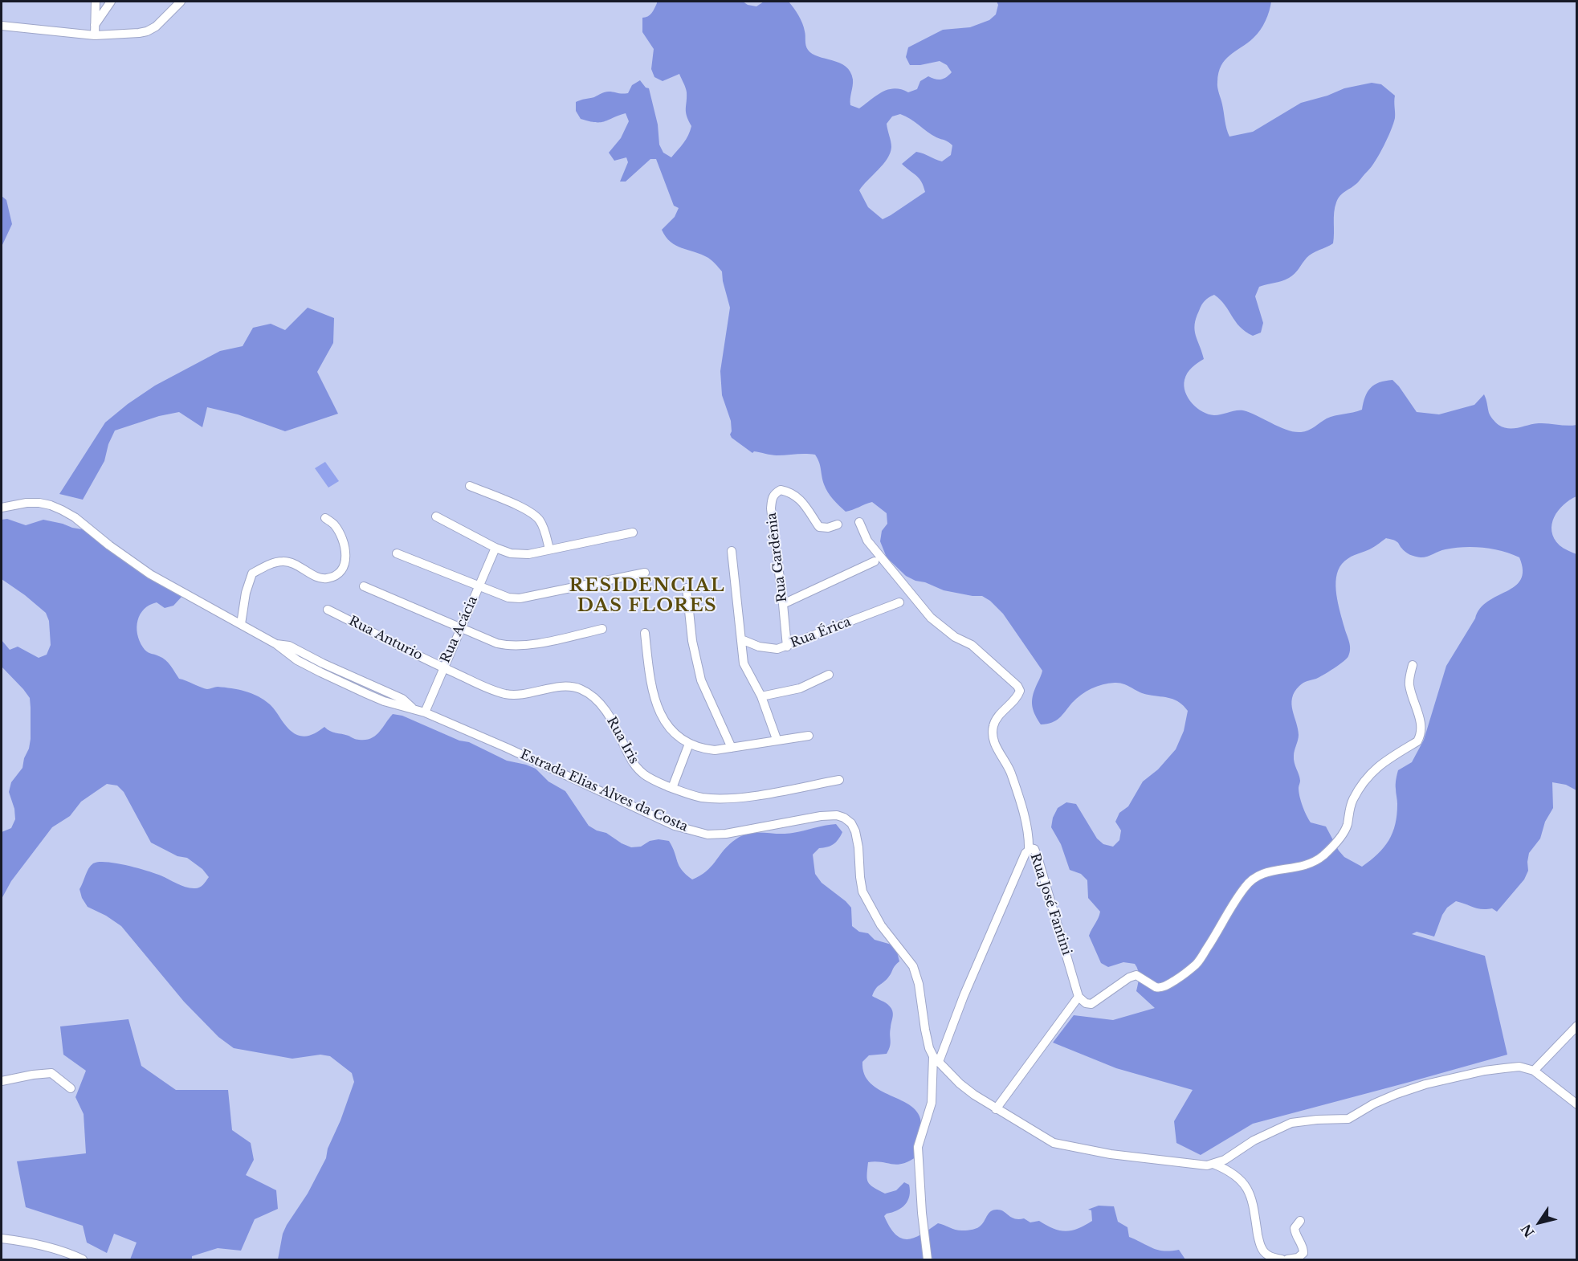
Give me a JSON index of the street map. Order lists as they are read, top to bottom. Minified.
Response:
{"streets":{"street":["Rua Gardênia","Rua Acácia","Rua Érica","Rua Anturio","Rua Iris","Estrada Elias Alves da Costa","Rua José Fantini"]},"crossings":[["Rua Gardênia","Rua Érica"],["Rua Acácia","Rua Anturio"],["Rua Acácia","Rua Iris"],["Rua Acácia","Estrada Elias Alves da Costa"],["Rua Anturio","Rua Iris"],["Estrada Elias Alves da Costa","Rua José Fantini"]],"districts":["RESIDENCIAL DAS FLORES"],"north":"bottom left"}
